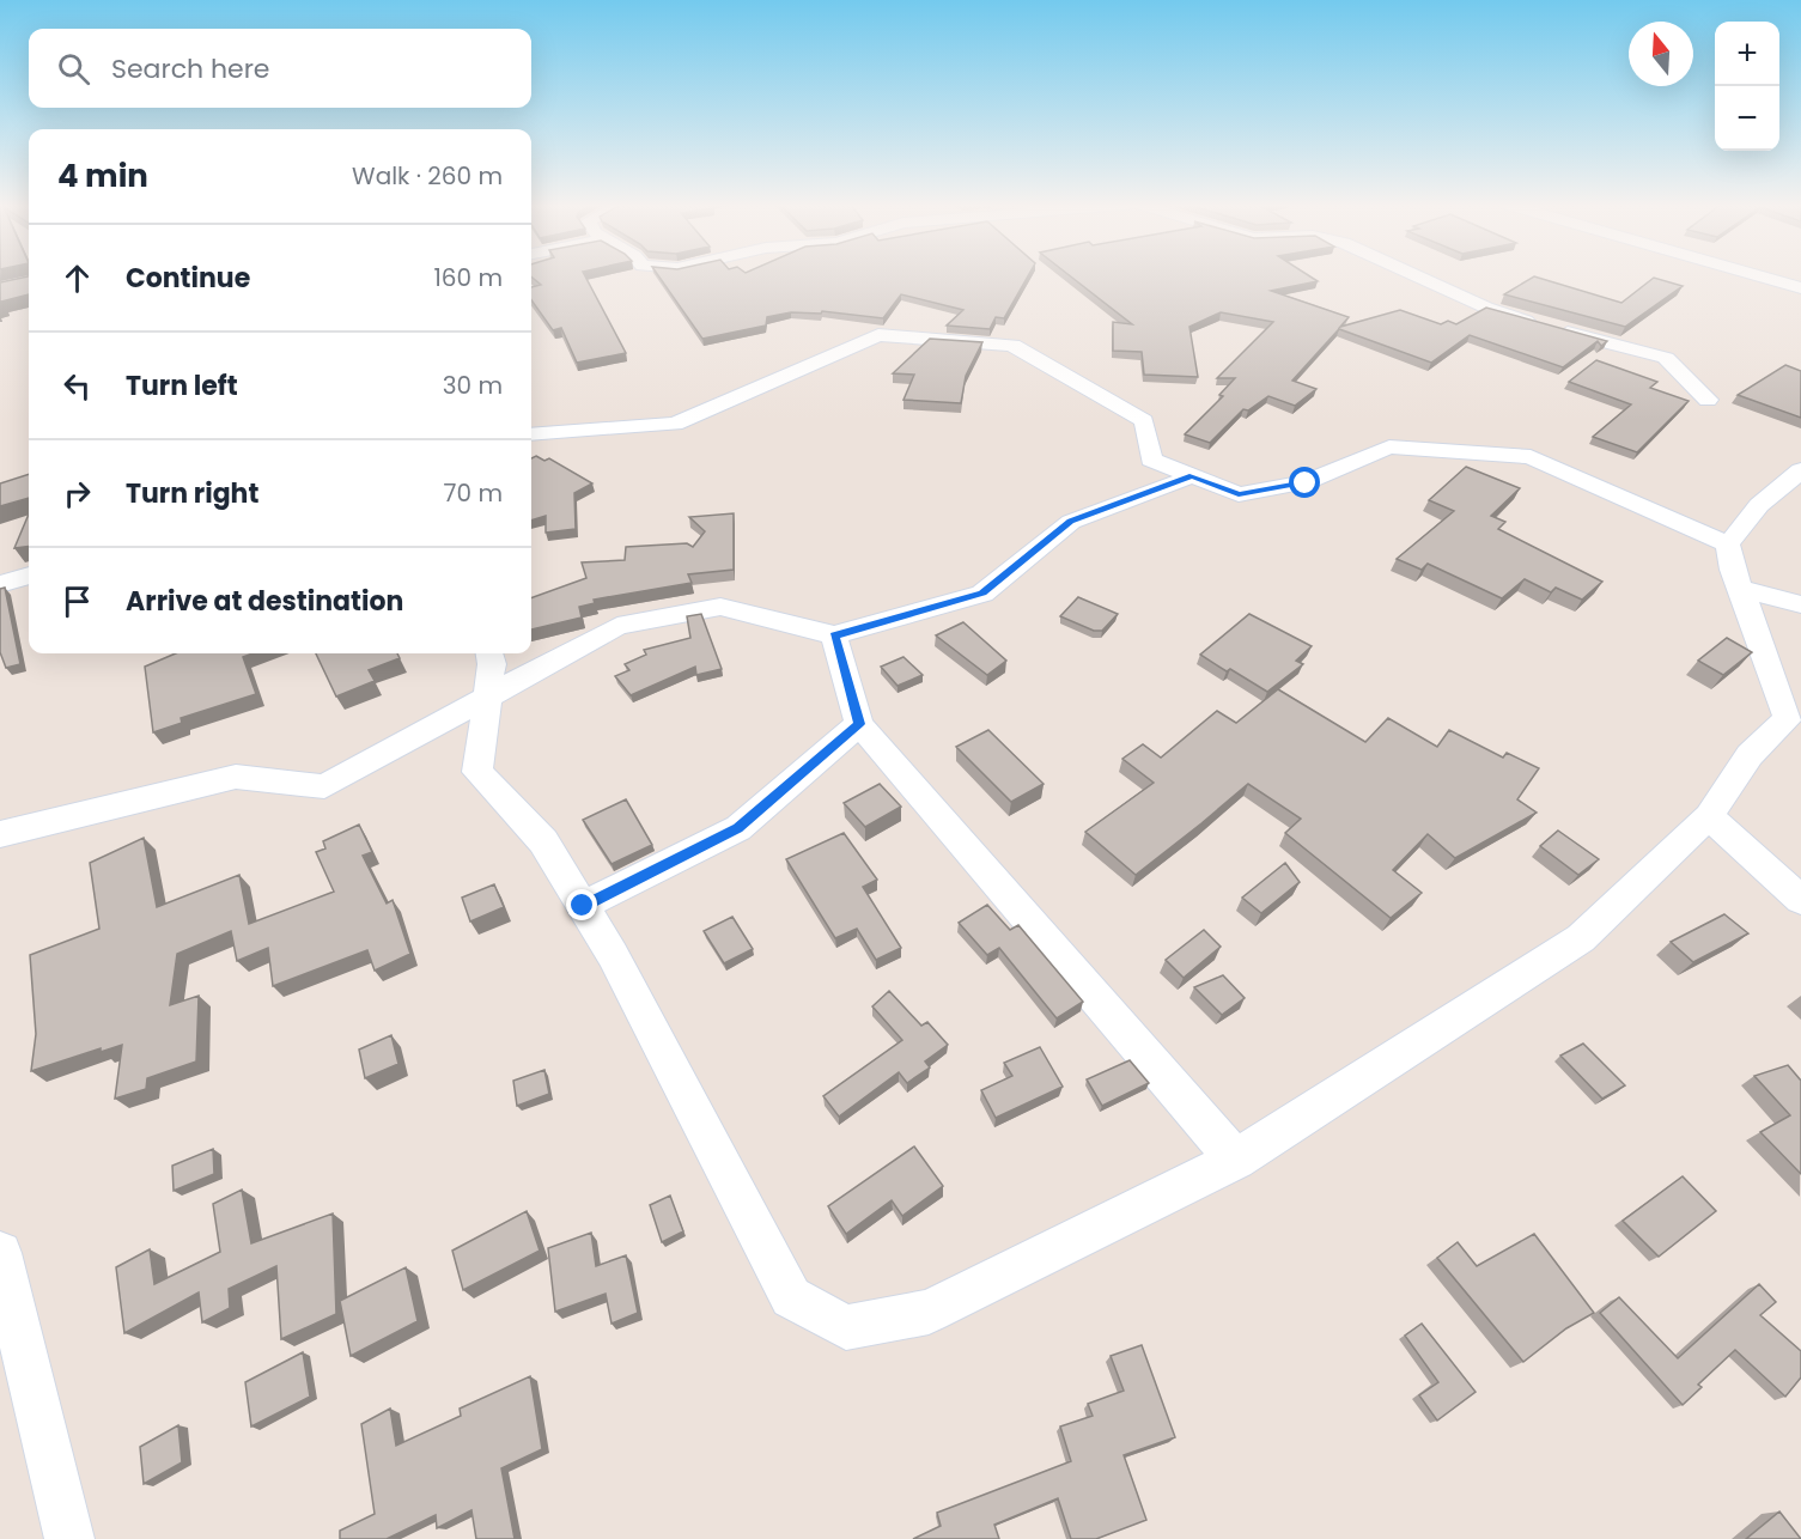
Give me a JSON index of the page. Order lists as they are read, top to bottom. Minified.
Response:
{"north":"top","page":{"map_buttons":["+","−"],"search":"Search here","heading":["4 min","Walk · 260 m"],"list":[["Continue","160 m"],["Turn left","30 m"],["Turn right","70 m"],"Arrive at destination"]}}
